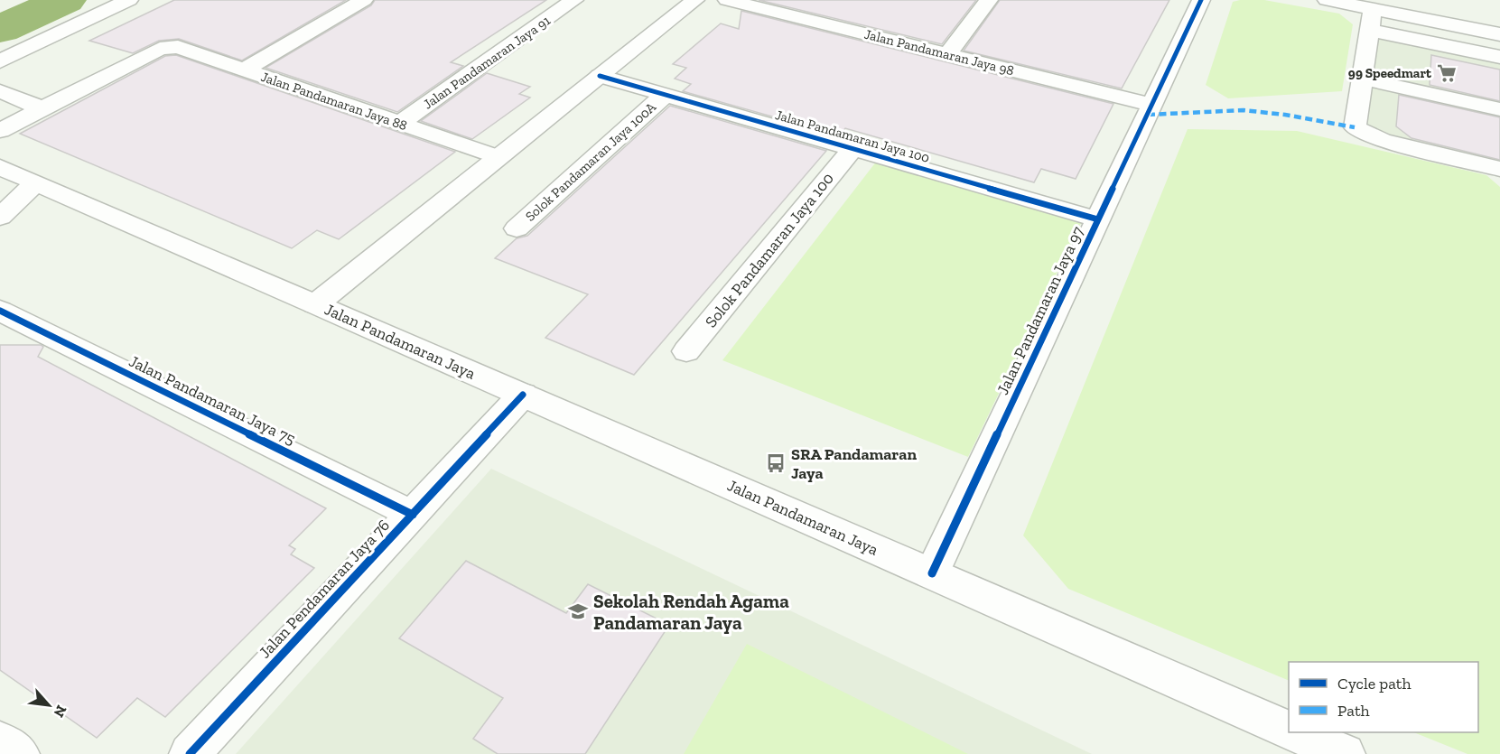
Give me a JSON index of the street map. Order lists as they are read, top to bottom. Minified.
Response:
{"streets":{"street":["Jalan Pandamaran Jaya 98","Jalan Pandamaran Jaya 91","Jalan Pandamaran Jaya 88","Jalan Pandamaran Jaya 100","Solok Pandamaran Jaya 100A","Solok Pandamaran Jaya 100","Jalan Pandamaran Jaya 97","Jalan Pandamaran Jaya","Jalan Pandamaran Jaya 75","Jalan Pendamaran Jaya 76"]},"crossings":[["Jalan Pandamaran Jaya 98","Jalan Pandamaran Jaya 97"],["Jalan Pandamaran Jaya 91","Jalan Pandamaran Jaya 88"],["Jalan Pandamaran Jaya 88","Jalan Pandamaran Jaya"],["Jalan Pandamaran Jaya 100","Solok Pandamaran Jaya 100A"],["Jalan Pandamaran Jaya 100","Solok Pandamaran Jaya 100"],["Jalan Pandamaran Jaya 100","Jalan Pandamaran Jaya 97"],["Jalan Pandamaran Jaya 100","Jalan Pandamaran Jaya"],["Jalan Pandamaran Jaya 97","Jalan Pandamaran Jaya"],["Jalan Pandamaran Jaya","Jalan Pendamaran Jaya 76"],["Jalan Pandamaran Jaya 75","Jalan Pendamaran Jaya 76"]],"places":{"supermarket":["99 Speedmart"],"bus stop":["SRA Pandamaran Jaya"],"school or university":["Sekolah Rendah Agama Pandamaran Jaya"]},"legend":["Cycle path","Path"],"north":"bottom right"}
